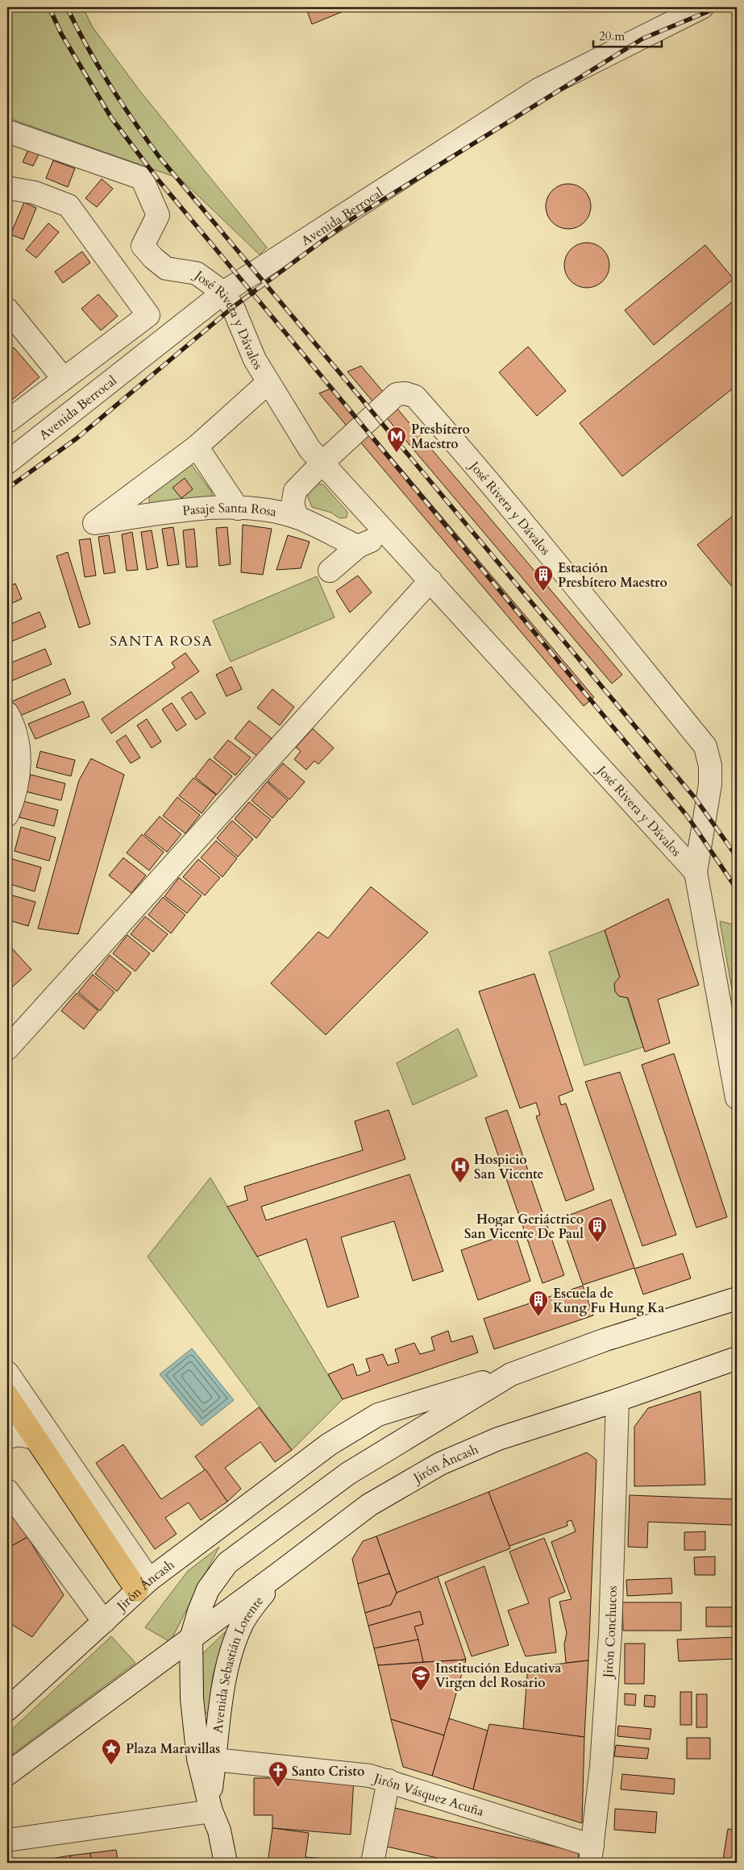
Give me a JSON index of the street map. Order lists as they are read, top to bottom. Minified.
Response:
{"streets":{"street":["Avenida Berrocal","José Rivera y Dávalos","Pasaje Santa Rosa","Jirón Áncash","Jirón Conchucos","Avenida Sebastián Lorente","Jirón Vásquez Acuña"]},"crossings":[["Avenida Berrocal","José Rivera y Dávalos"],["Jirón Áncash","Jirón Conchucos"],["Jirón Áncash","Avenida Sebastián Lorente"],["Jirón Conchucos","Jirón Vásquez Acuña"],["Avenida Sebastián Lorente","Jirón Vásquez Acuña"]],"districts":["SANTA ROSA"],"places":{"metro station":["Presbítero Maestro"],"building":["Estación Presbítero Maestro","Hogar Geriáctrico San Vicente De Paul","Escuela de Kung Fu Hung Ka"],"hospital":["Hospicio San Vicente"],"school or university":["Institución Educativa Virgen del Rosario"],"place":["Plaza Maravillas"],"church":["Santo Cristo"]},"scale_bar":"20 m"}
